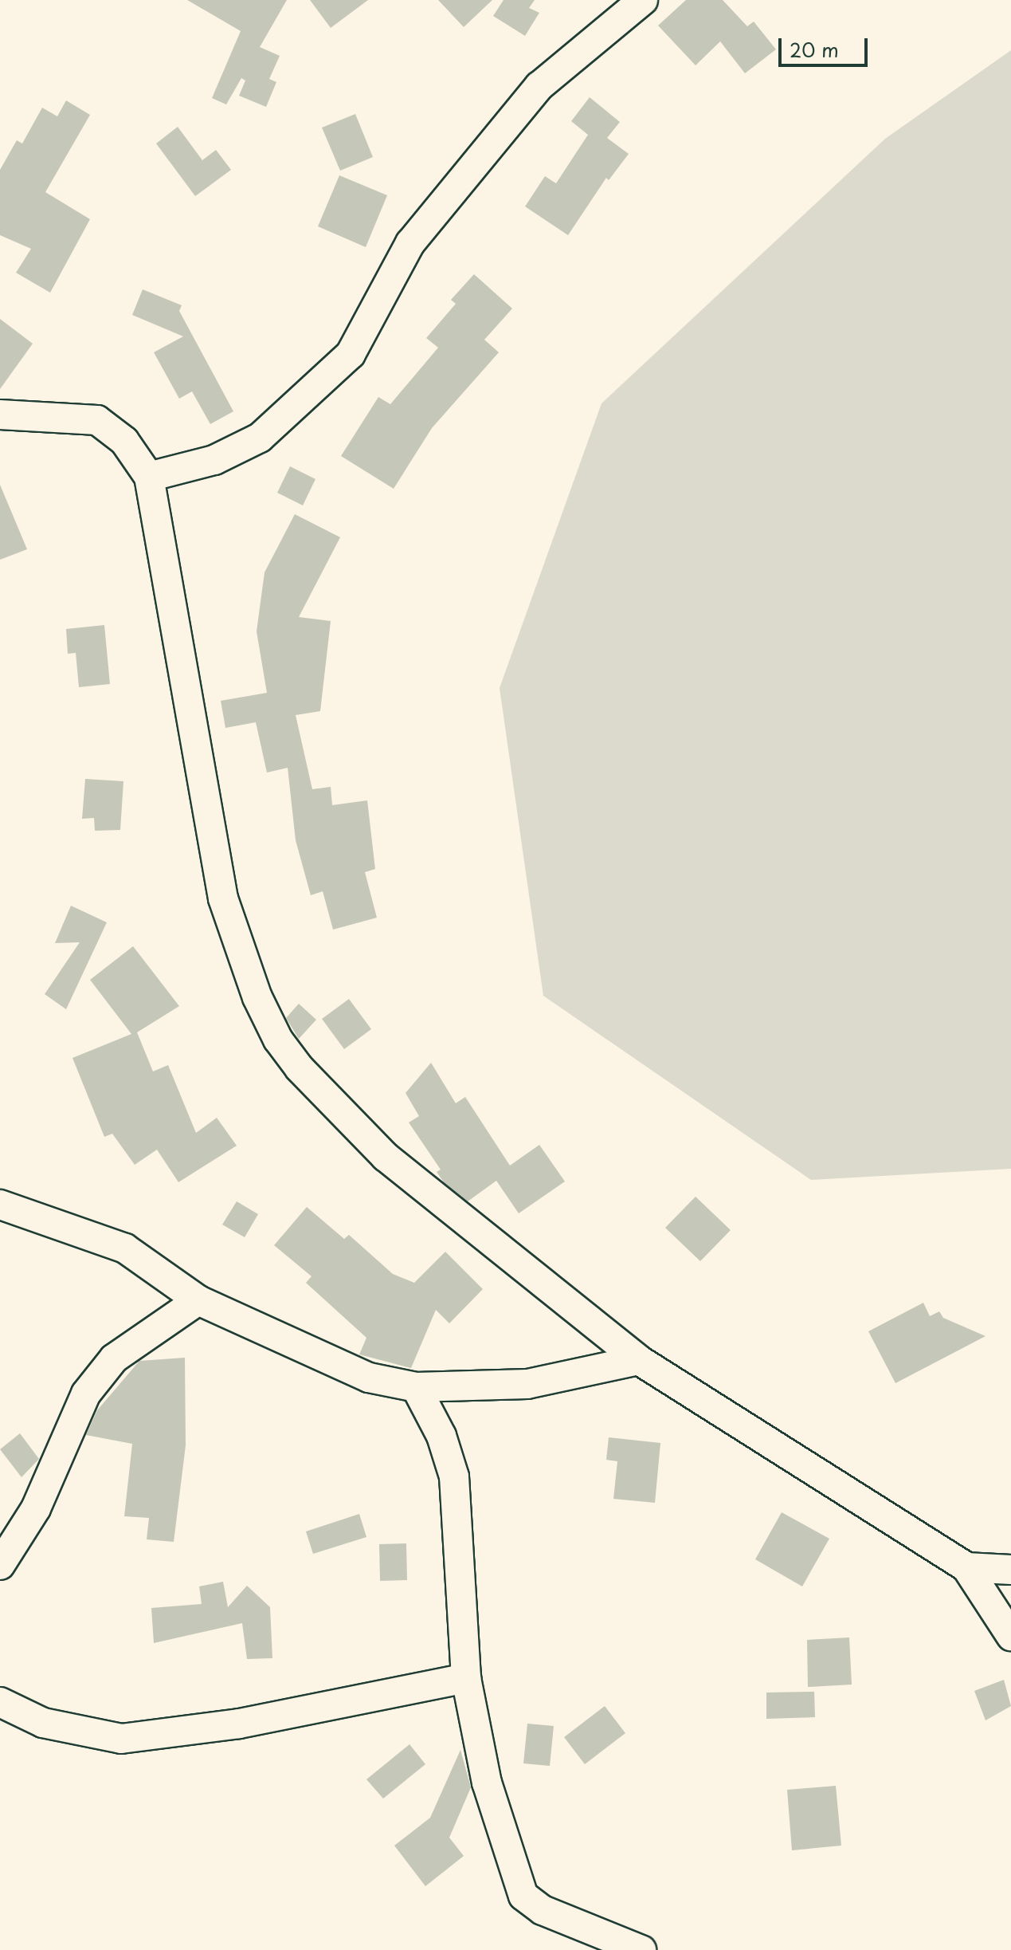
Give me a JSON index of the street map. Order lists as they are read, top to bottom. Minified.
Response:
{"scale_bar":"20 m"}
